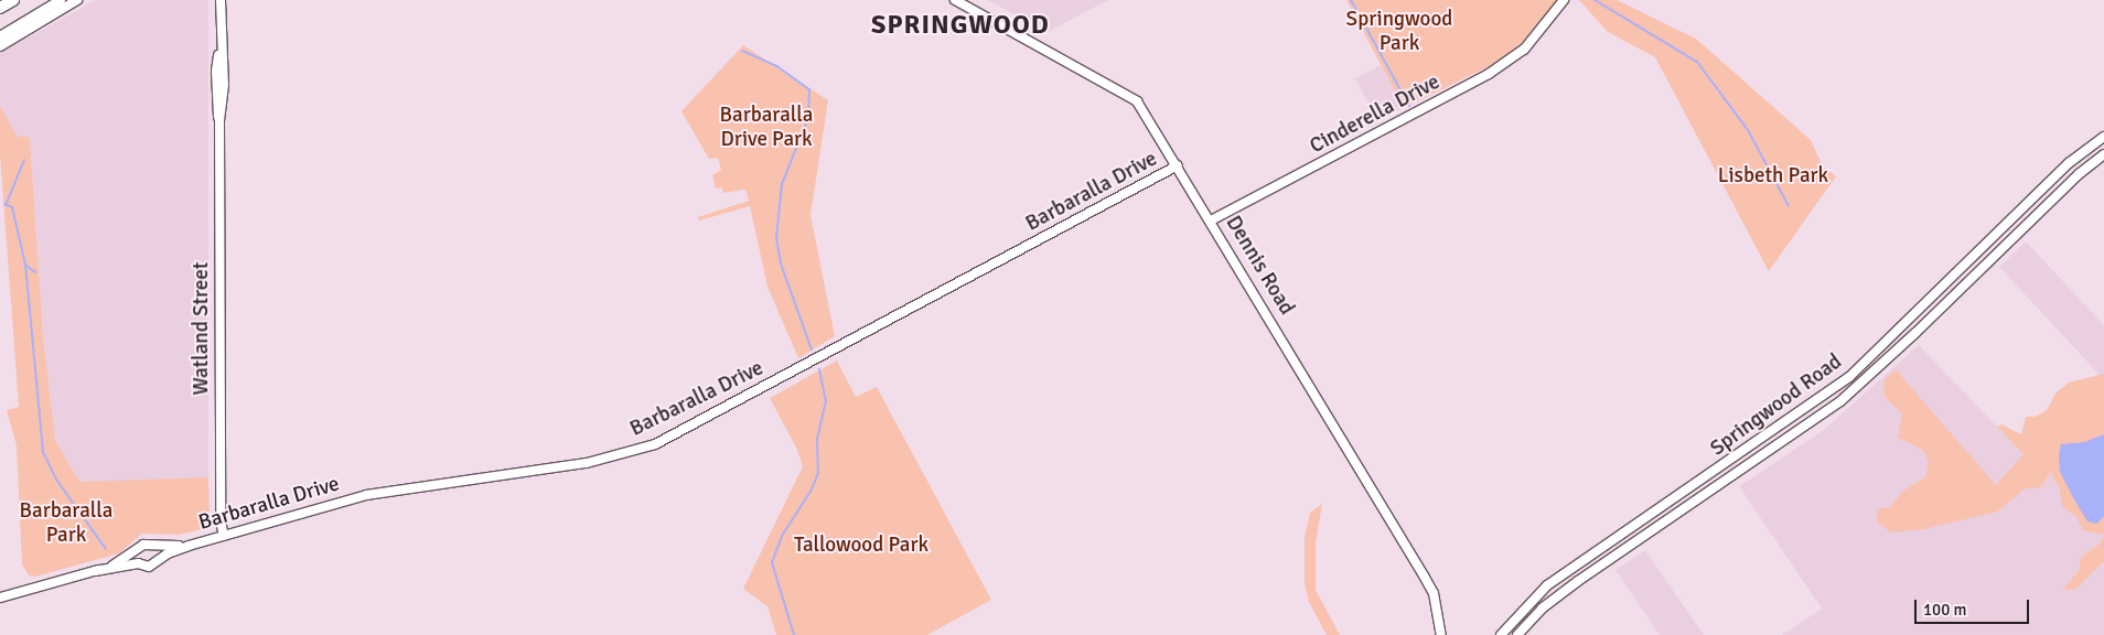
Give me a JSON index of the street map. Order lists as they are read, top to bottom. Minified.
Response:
{"streets":{"street":["Cinderella Drive","Barbaralla Drive","Dennis Road","Watland Street","Springwood Road"]},"crossings":[["Cinderella Drive","Dennis Road"],["Barbaralla Drive","Dennis Road"],["Barbaralla Drive","Watland Street"]],"districts":["SPRINGWOOD"],"parks":["Springwood Park","Barbaralla Drive Park","Lisbeth Park","Barbaralla Park","Tallowood Park"],"scale_bar":"100 m"}
